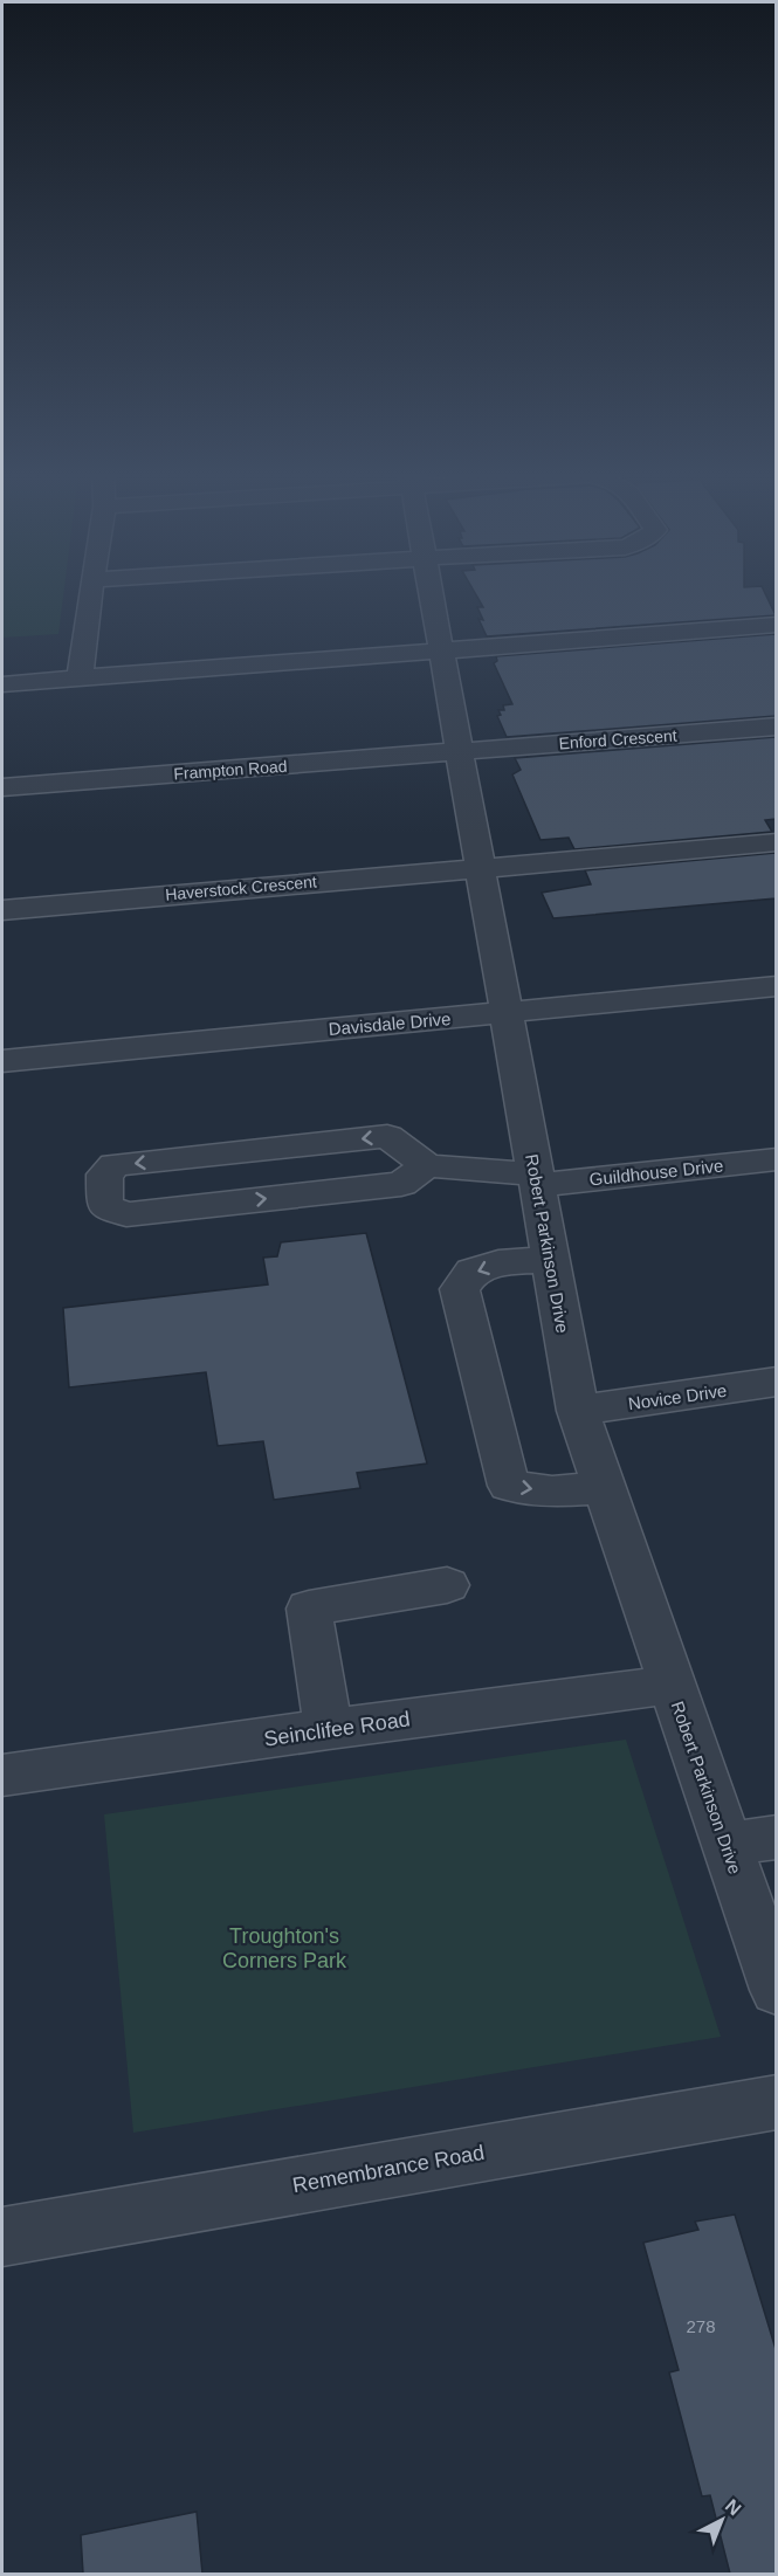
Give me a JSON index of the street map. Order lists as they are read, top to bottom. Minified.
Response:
{"streets":{"street":["Enford Crescent","Frampton Road","Haverstock Crescent","Davisdale Drive","Guildhouse Drive","Robert Parkinson Drive","Novice Drive","Seinclifee Road","Remembrance Road"]},"crossings":[["Enford Crescent","Frampton Road"],["Enford Crescent","Robert Parkinson Drive"],["Frampton Road","Robert Parkinson Drive"],["Haverstock Crescent","Robert Parkinson Drive"],["Davisdale Drive","Robert Parkinson Drive"],["Guildhouse Drive","Robert Parkinson Drive"],["Robert Parkinson Drive","Novice Drive"],["Robert Parkinson Drive","Seinclifee Road"]],"parks":["Troughton's Corners Park"],"house_numbers":["278"],"north":"top right"}
